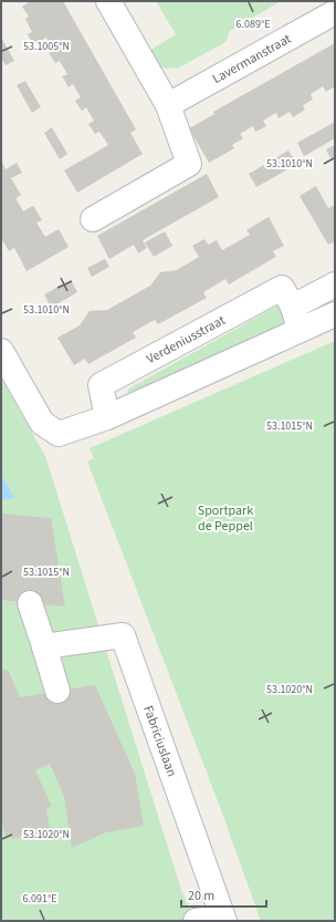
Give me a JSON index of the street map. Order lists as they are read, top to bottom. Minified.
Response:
{"streets":{"street":["Lavermanstraat","Verdeniusstraat","Fabriciuslaan"]},"parks":["Sportpark de Peppel"],"scale_bar":"20 m","coordinates":["6.089°E","53.1005°N","53.1010°N","53.1015°N","53.1020°N","6.091°E"]}
